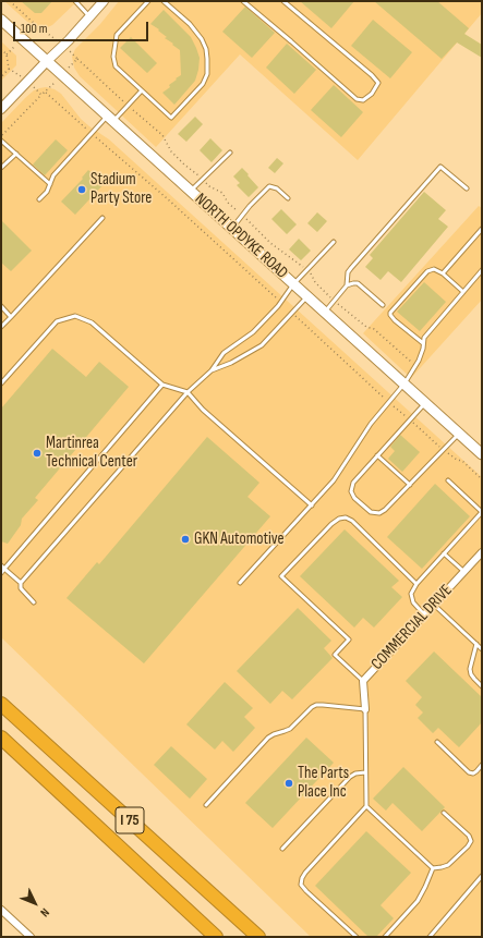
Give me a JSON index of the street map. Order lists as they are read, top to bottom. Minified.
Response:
{"streets":{"highway":["I 75"],"main road":["NORTH OPDYKE ROAD"],"street":["COMMERCIAL DRIVE"]},"places":["Stadium Party Store","Martinrea Technical Center","GKN Automotive","The Parts Place Inc"],"scale_bar":"100 m","north":"bottom right"}
